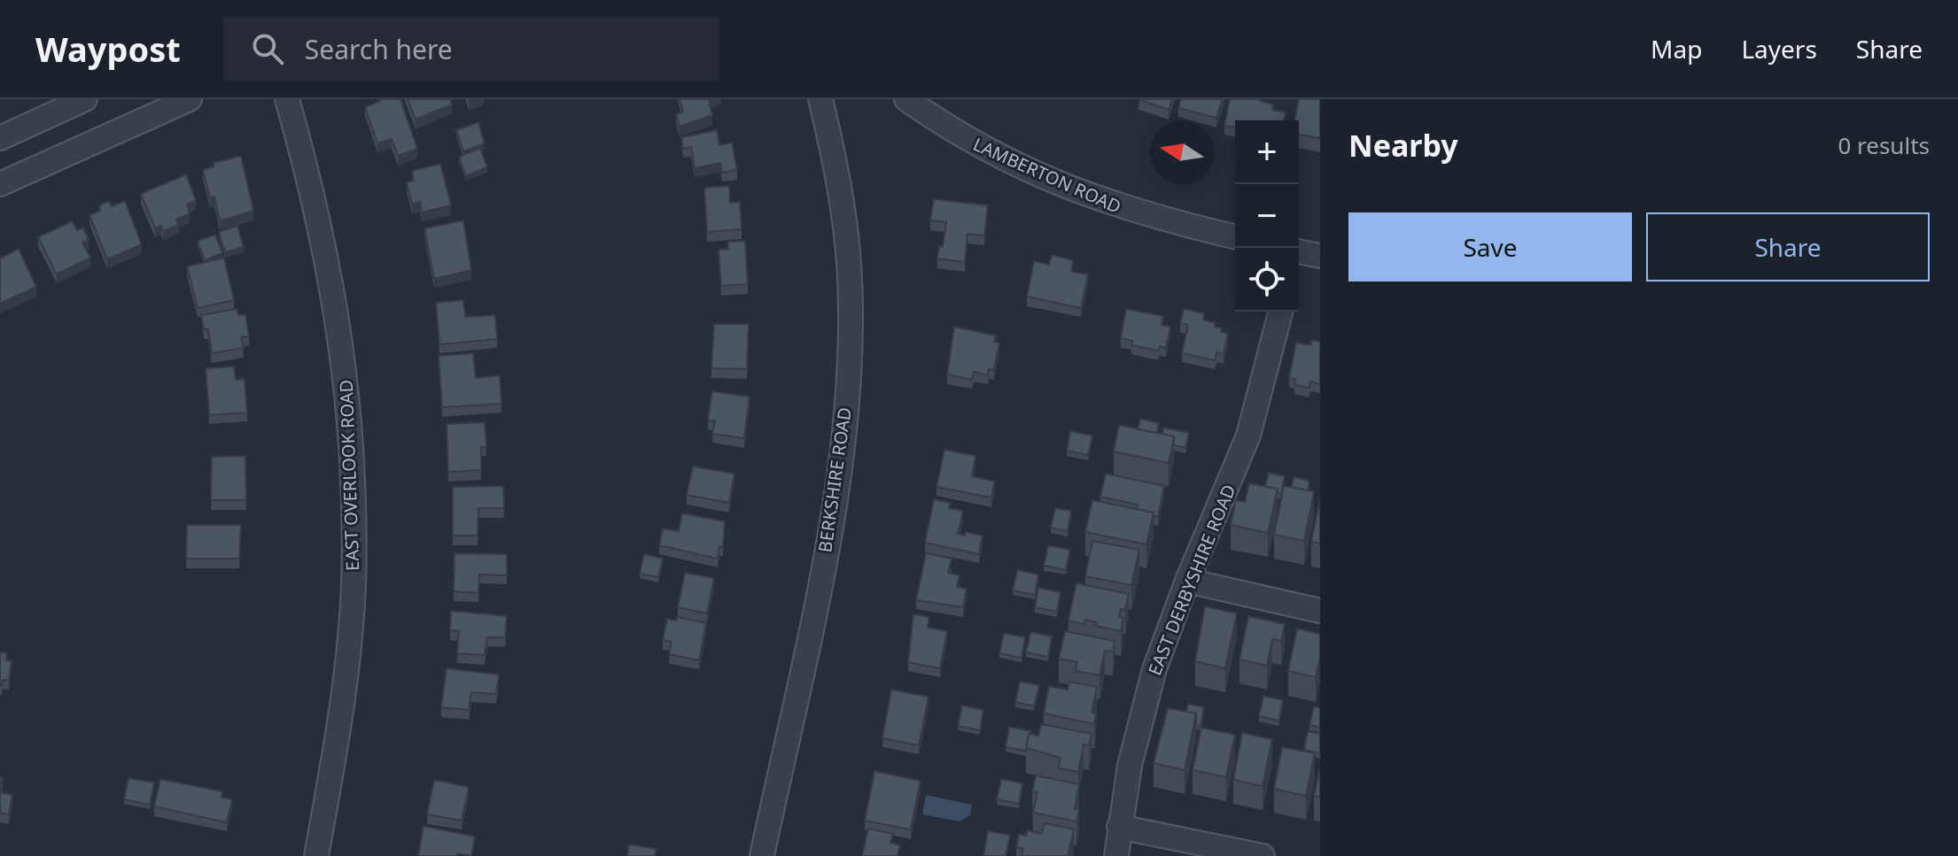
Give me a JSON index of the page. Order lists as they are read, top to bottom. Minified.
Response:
{"streets":{"street":["LAMBERTON ROAD","EAST OVERLOOK ROAD","BERKSHIRE ROAD","EAST DERBYSHIRE ROAD"]},"north":"left","page":{"header":"Waypost","search":"Search here","nav":["Map","Layers","Share"],"heading":["Nearby","0 results"],"map_buttons":["+","−"],"buttons":["Save","Share"]}}
